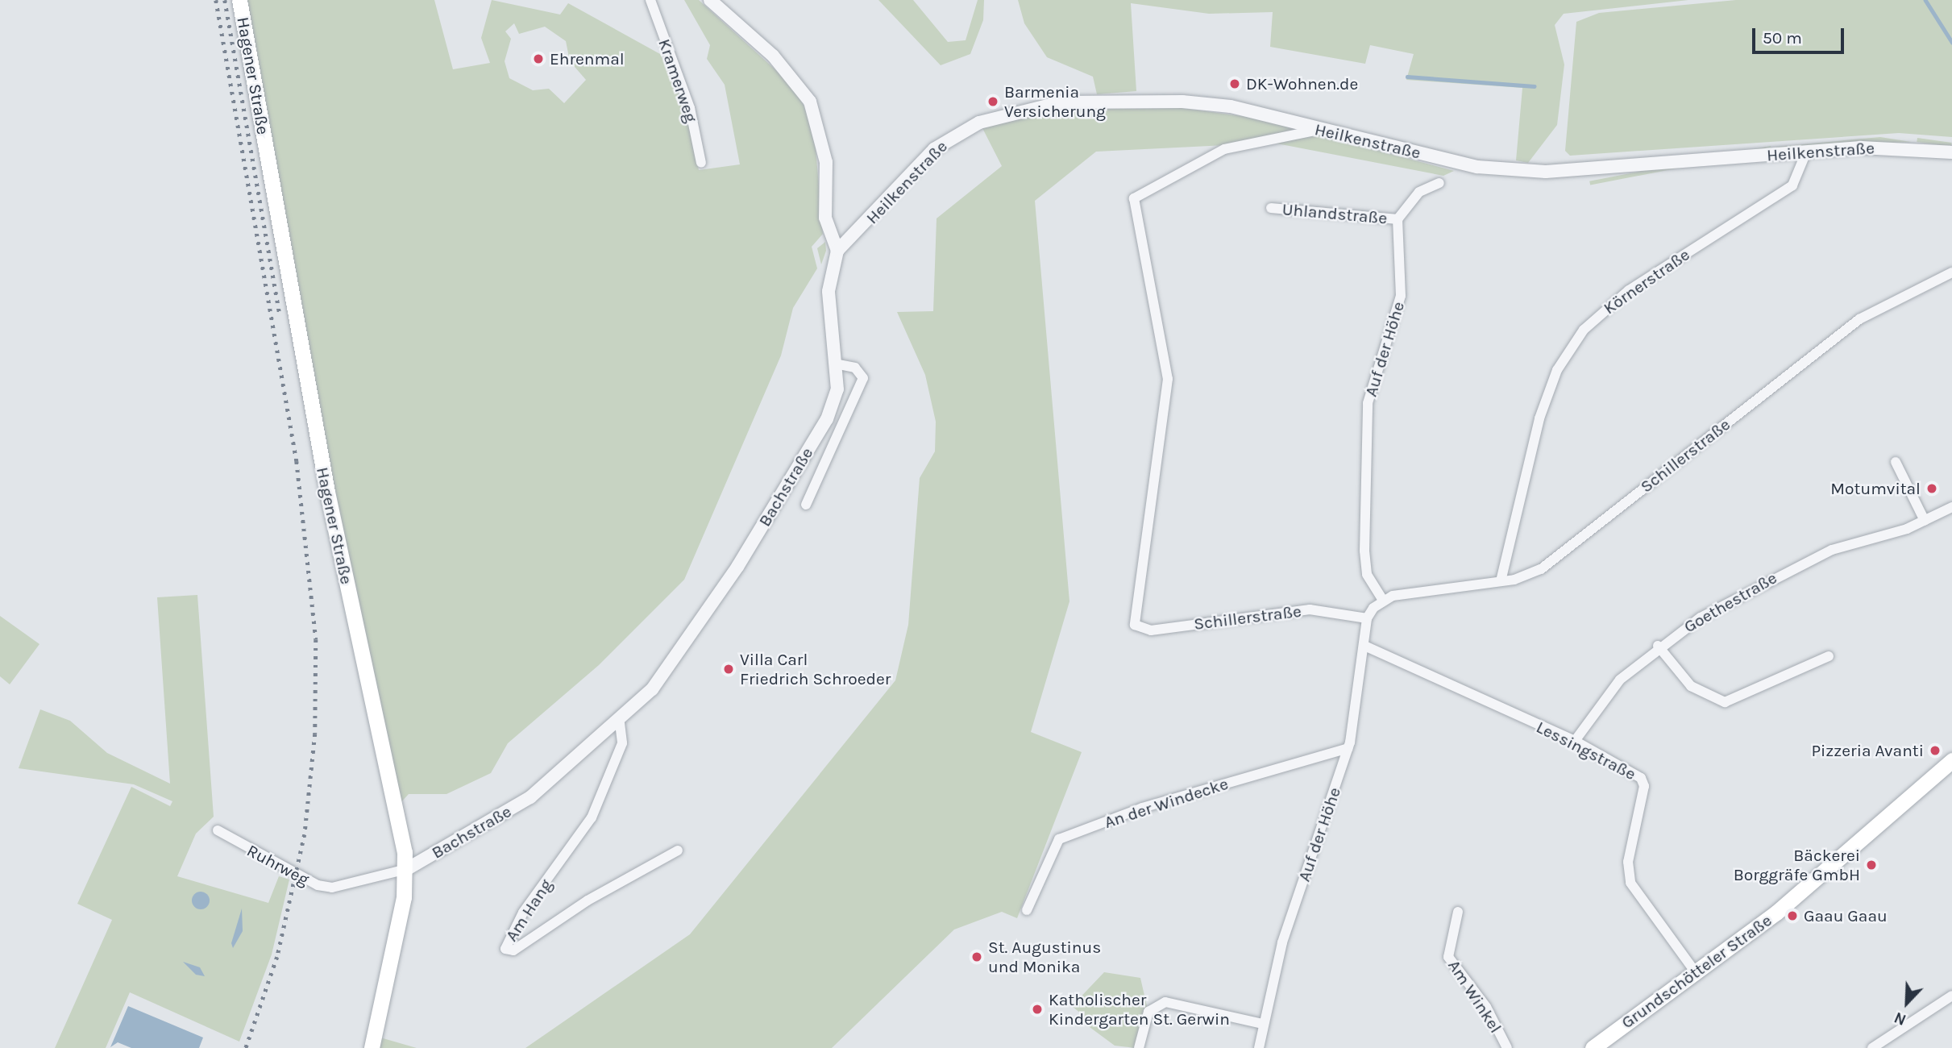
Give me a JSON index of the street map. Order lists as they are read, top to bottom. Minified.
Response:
{"streets":{"main road":["Hagener Straße","Grundschötteler Straße"],"street":["Kramerweg","Heilkenstraße","Uhlandstraße","Körnerstraße","Auf der Höhe","Schillerstraße","Bachstraße","Goethestraße","Lessingstraße","An der Windecke","Ruhrweg","Am Hang","Am Winkel"]},"crossings":[["Hagener Straße","Bachstraße"],["Hagener Straße","Ruhrweg"],["Heilkenstraße","Körnerstraße"],["Heilkenstraße","Schillerstraße"],["Heilkenstraße","Bachstraße"],["Uhlandstraße","Auf der Höhe"],["Körnerstraße","Schillerstraße"],["Auf der Höhe","Schillerstraße"],["Auf der Höhe","Lessingstraße"],["Auf der Höhe","An der Windecke"],["Bachstraße","Ruhrweg"],["Bachstraße","Am Hang"],["Goethestraße","Lessingstraße"],["Lessingstraße","Grundschötteler Straße"]],"places":["Ehrenmal","DK-Wohnen.de","Barmenia Versicherung","Motumvital","Villa Carl Friedrich Schroeder","Pizzeria Avanti","Bäckerei Borggräfe GmbH","Gaau Gaau","St. Augustinus und Monika","Katholischer Kindergarten St. Gerwin"],"scale_bar":"50 m","north":"bottom left"}
